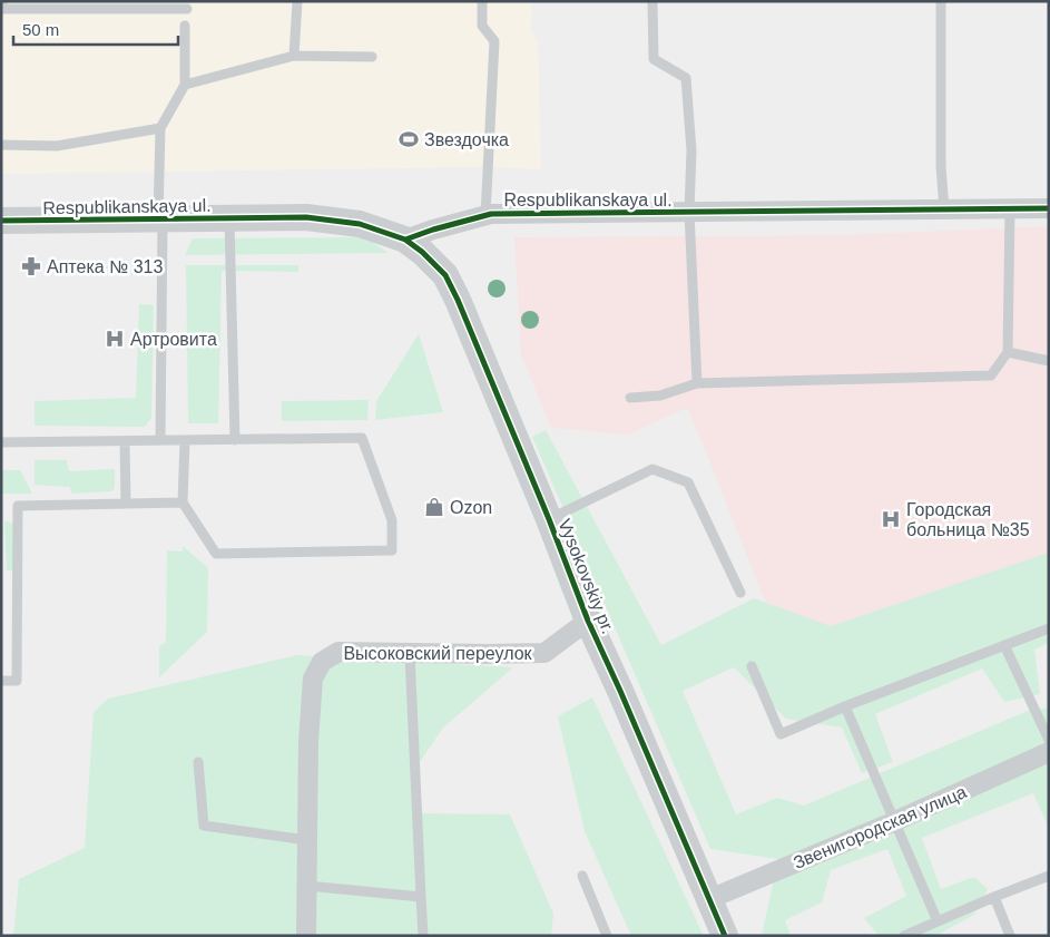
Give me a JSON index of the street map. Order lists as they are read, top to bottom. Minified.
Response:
{"streets":{"street":["Respublikanskaya ul.","Vysokovskiy pr.","Высоковский переулок","Звенигородская улица"]},"crossings":[["Respublikanskaya ul.","Vysokovskiy pr."],["Vysokovskiy pr.","Высоковский переулок"],["Vysokovskiy pr.","Звенигородская улица"]],"places":{"sports":["Звездочка"],"pharmacy":["Аптека № 313"],"hospital":["Артровита","Городская больница №35"],"shop":["Ozon"]},"scale_bar":"50 m"}
